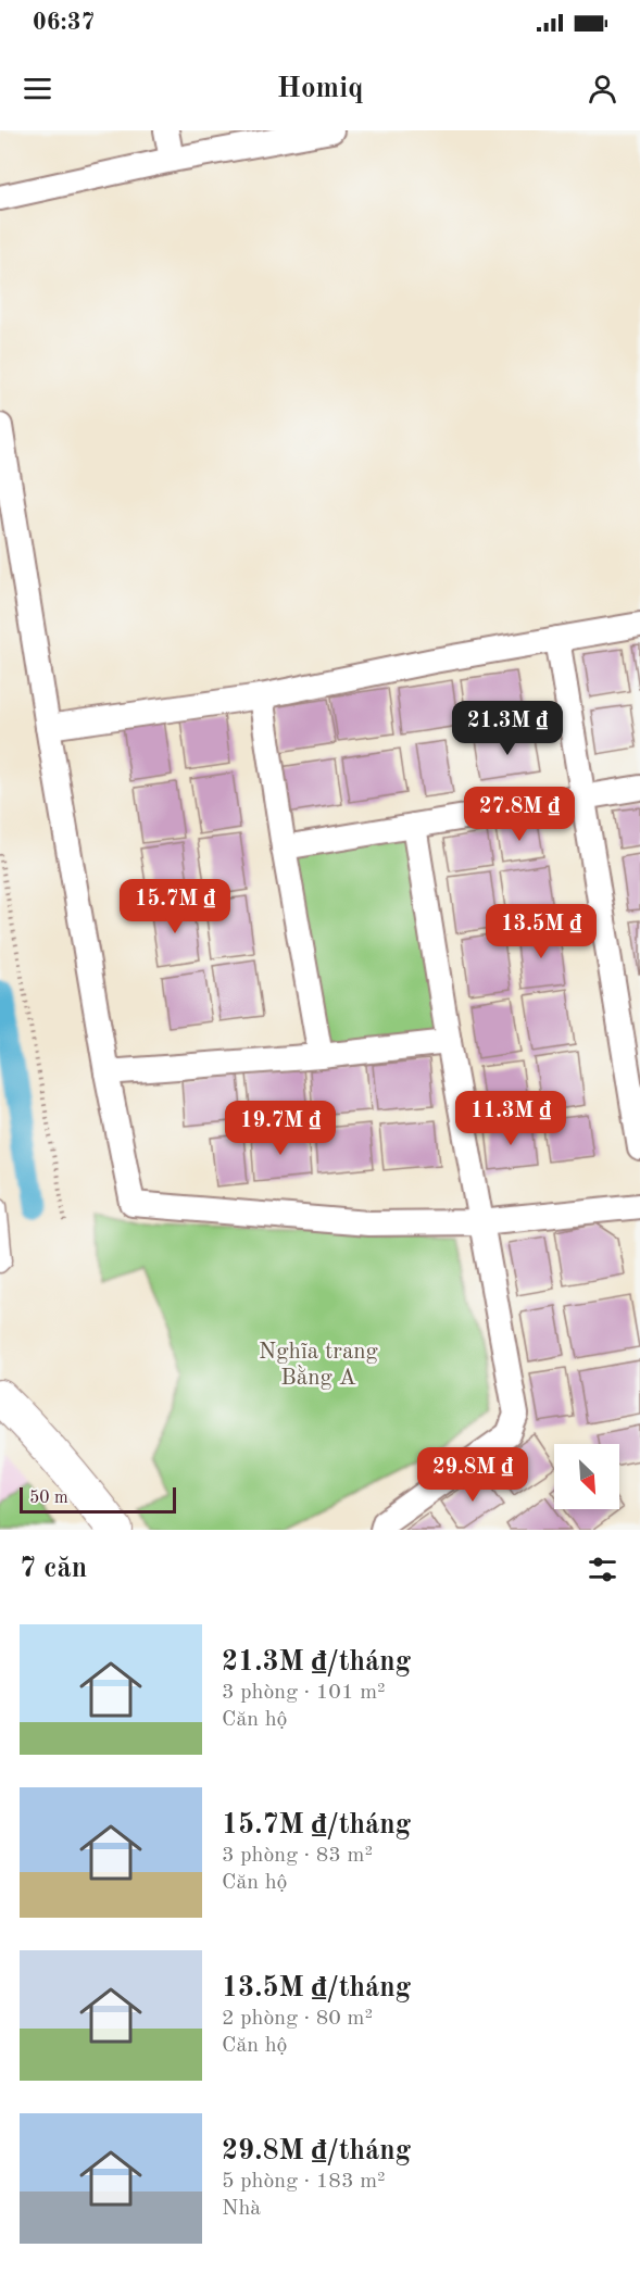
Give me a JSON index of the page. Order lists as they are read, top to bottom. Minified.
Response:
{"parks":["Nghĩa trang Bằng A"],"scale_bar":"50 m","north":"bottom right","page":{"status":"06:37","header":"Homiq","price":["21.3M ₫","27.8M ₫","15.7M ₫","13.5M ₫","11.3M ₫","19.7M ₫","29.8M ₫"],"scale":"50 m","heading":"7 căn","list":[{"name":"21.3M ₫/tháng","note":"3 phòng · 101 m² · Căn hộ"},{"name":"15.7M ₫/tháng","note":"3 phòng · 83 m² · Căn hộ"},{"name":"13.5M ₫/tháng","note":"2 phòng · 80 m² · Căn hộ"},{"name":"29.8M ₫/tháng","note":"5 phòng · 183 m² · Nhà"}]}}
